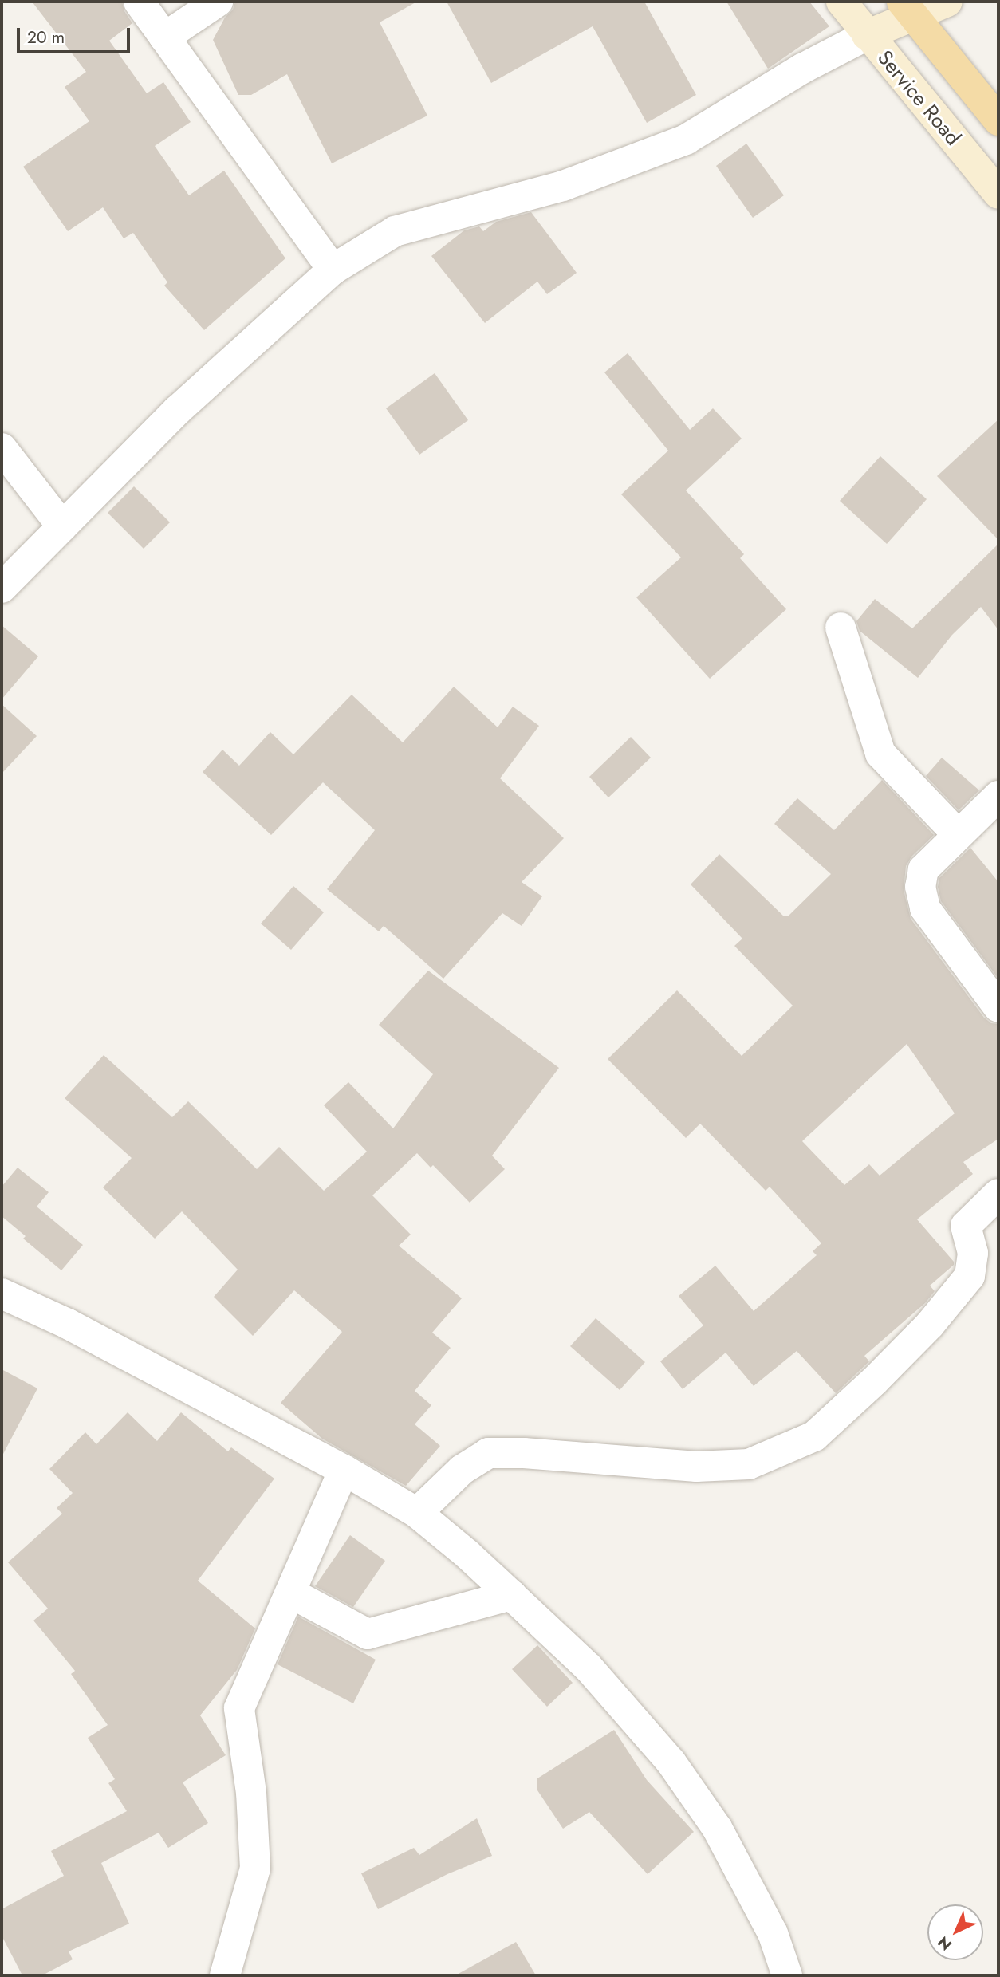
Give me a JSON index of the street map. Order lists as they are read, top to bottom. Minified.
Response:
{"streets":{"street":["Service Road"]},"scale_bar":"20 m","north":"bottom left"}
